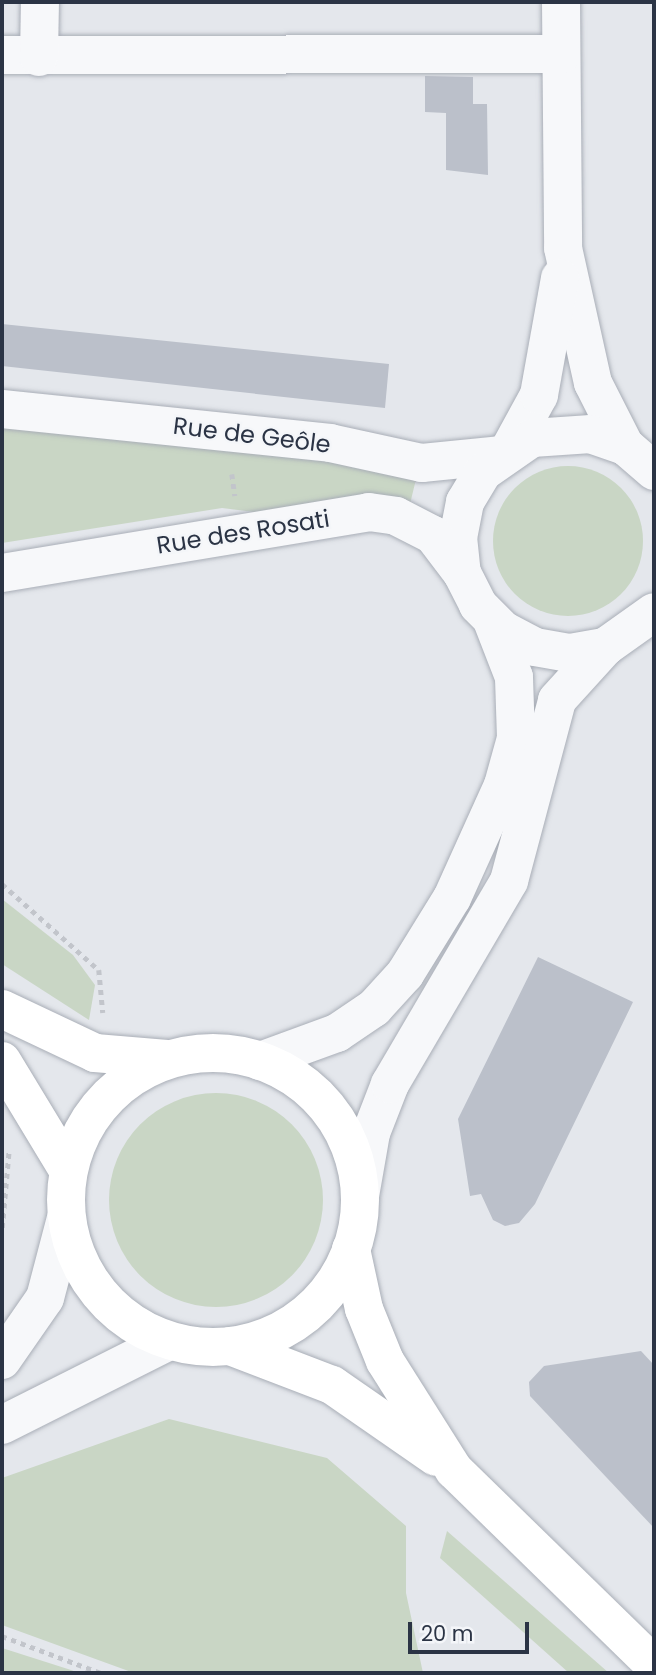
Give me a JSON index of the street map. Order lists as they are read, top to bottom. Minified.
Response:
{"streets":{"street":["Rue de Geôle","Rue des Rosati"]},"scale_bar":"20 m"}
